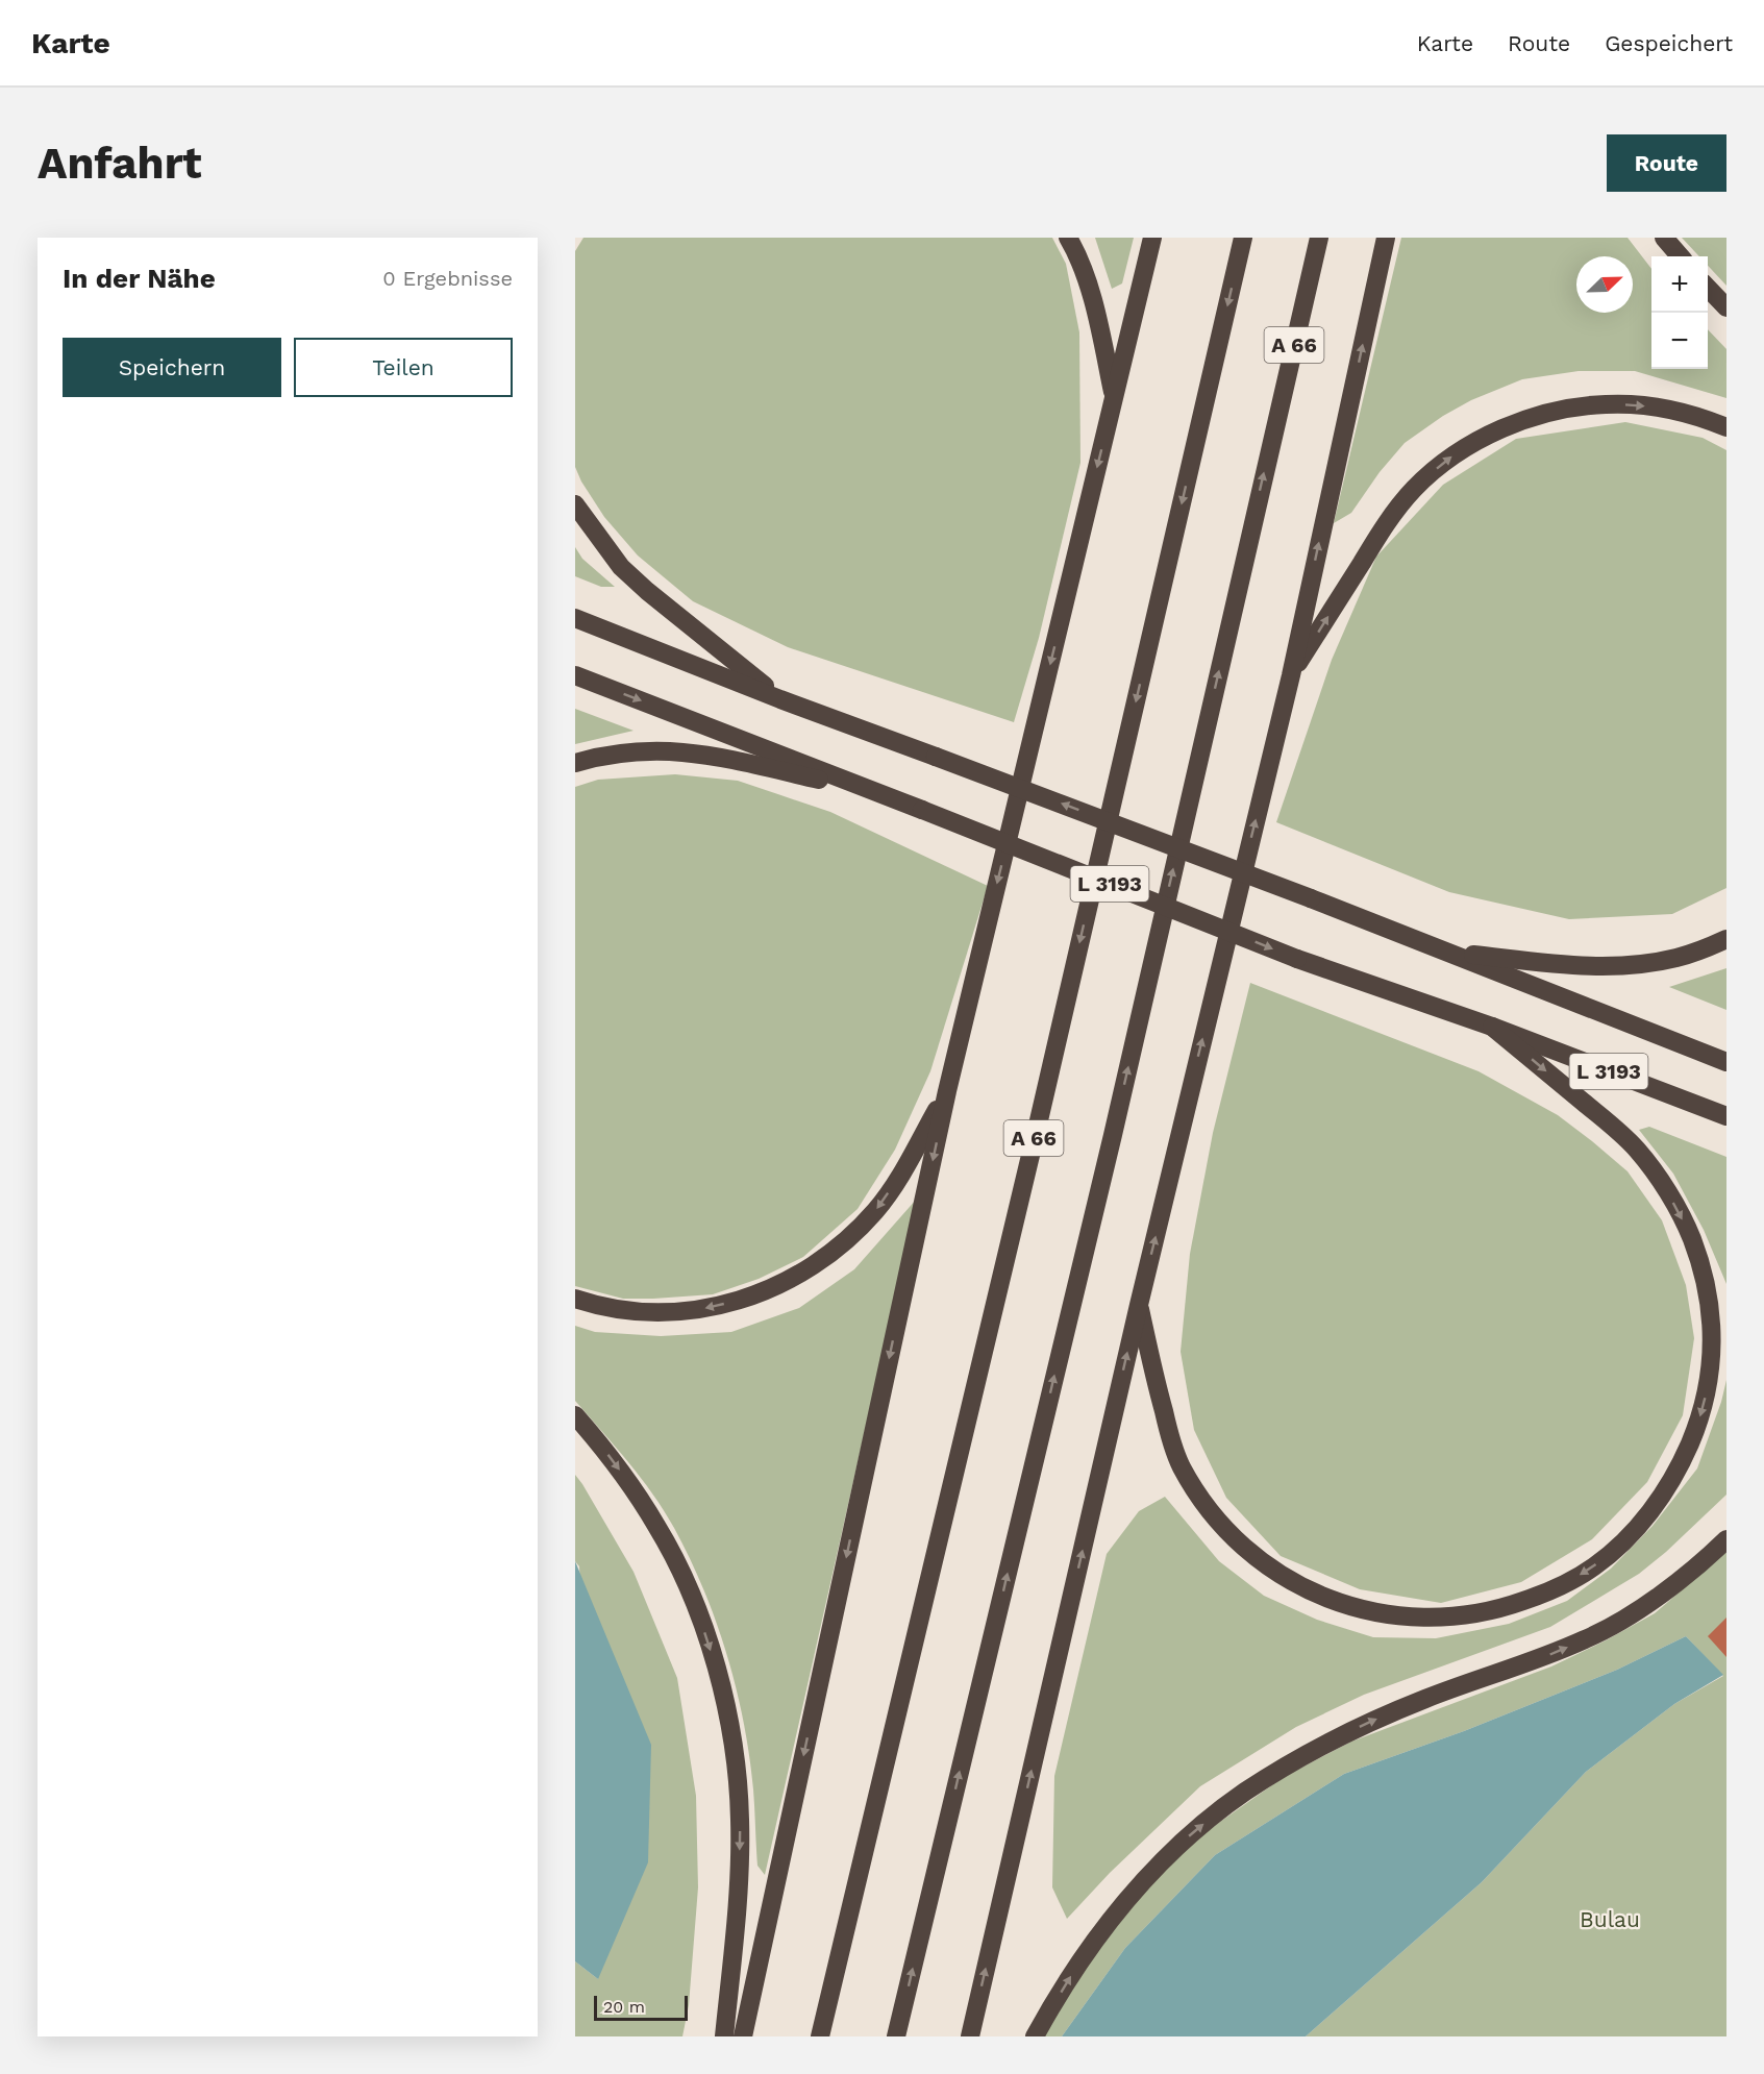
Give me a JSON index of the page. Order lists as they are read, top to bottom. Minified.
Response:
{"streets":{"highway":["A 66","L 3193"]},"parks":["Bulau"],"scale_bar":"20 m","north":"top right","page":{"header":"Karte","nav":["Karte","Route","Gespeichert"],"buttons":["Route",["Speichern","Teilen"]],"title":"Anfahrt","heading":["In der Nähe","0 Ergebnisse"],"map_buttons":["+","−"],"scale":"20 m"}}
